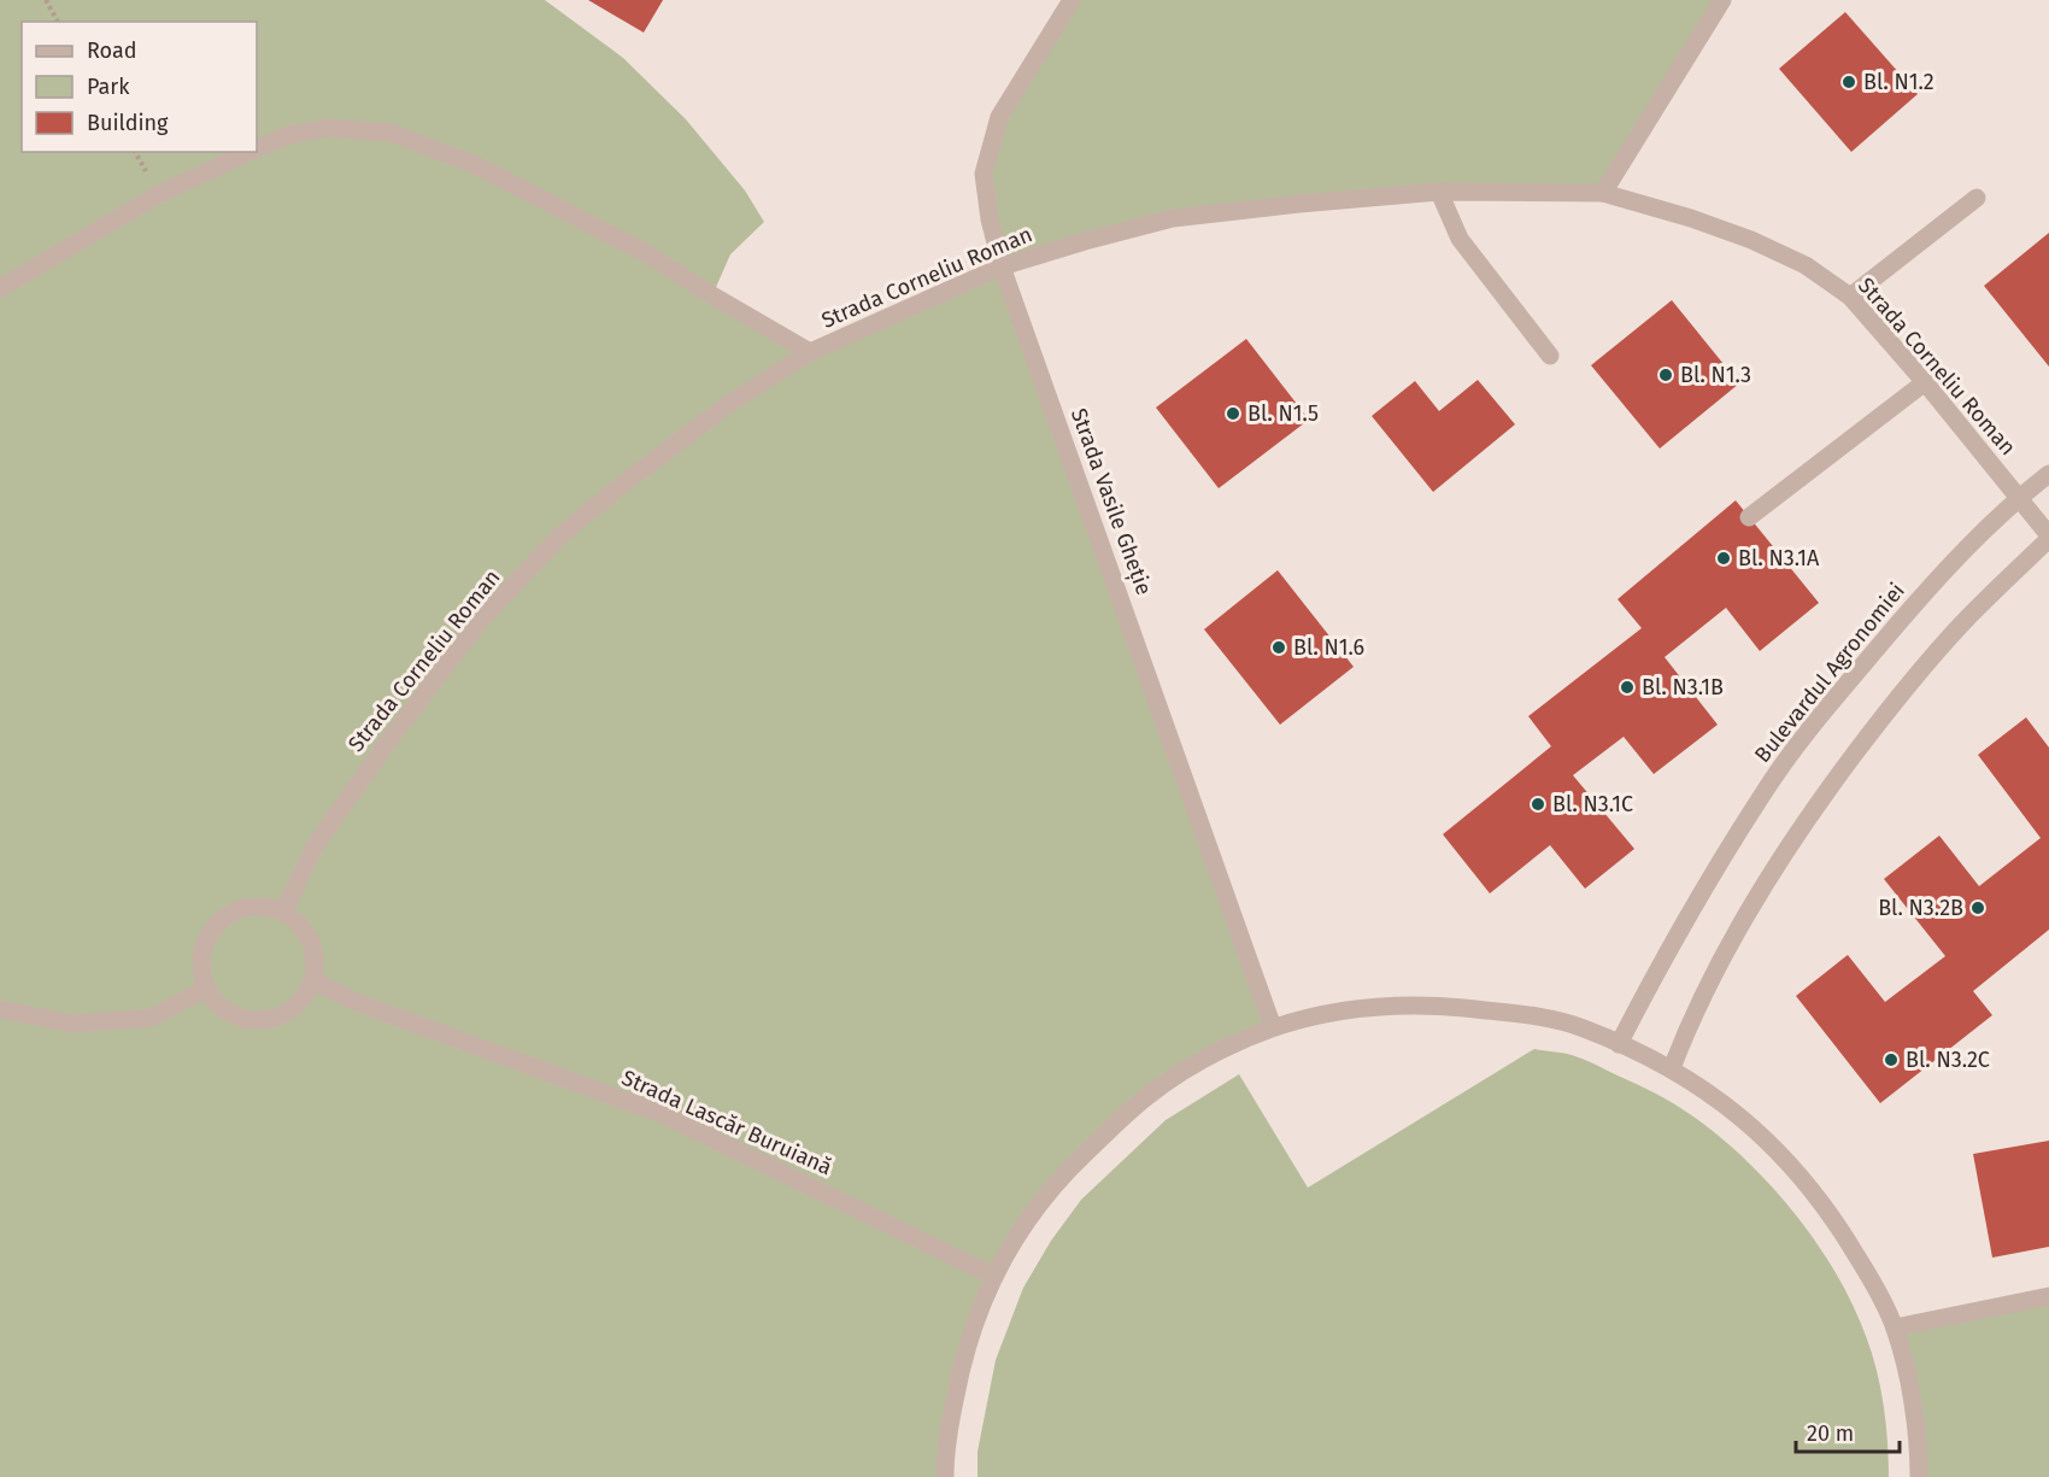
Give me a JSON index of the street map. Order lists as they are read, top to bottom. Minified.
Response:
{"streets":{"street":["Strada Corneliu Roman","Strada Vasile Gheție","Bulevardul Agronomiei","Strada Lascăr Buruiană"]},"crossings":[["Strada Corneliu Roman","Strada Vasile Gheție"],["Strada Corneliu Roman","Bulevardul Agronomiei"],["Strada Corneliu Roman","Strada Lascăr Buruiană"]],"places":["Bl. N1.2","Bl. N1.3","Bl. N1.5","Bl. N3.1A","Bl. N1.6","Bl. N3.1B","Bl. N3.1C","Bl. N3.2B","Bl. N3.2C"],"legend":["Road","Park","Building"],"scale_bar":"20 m"}
